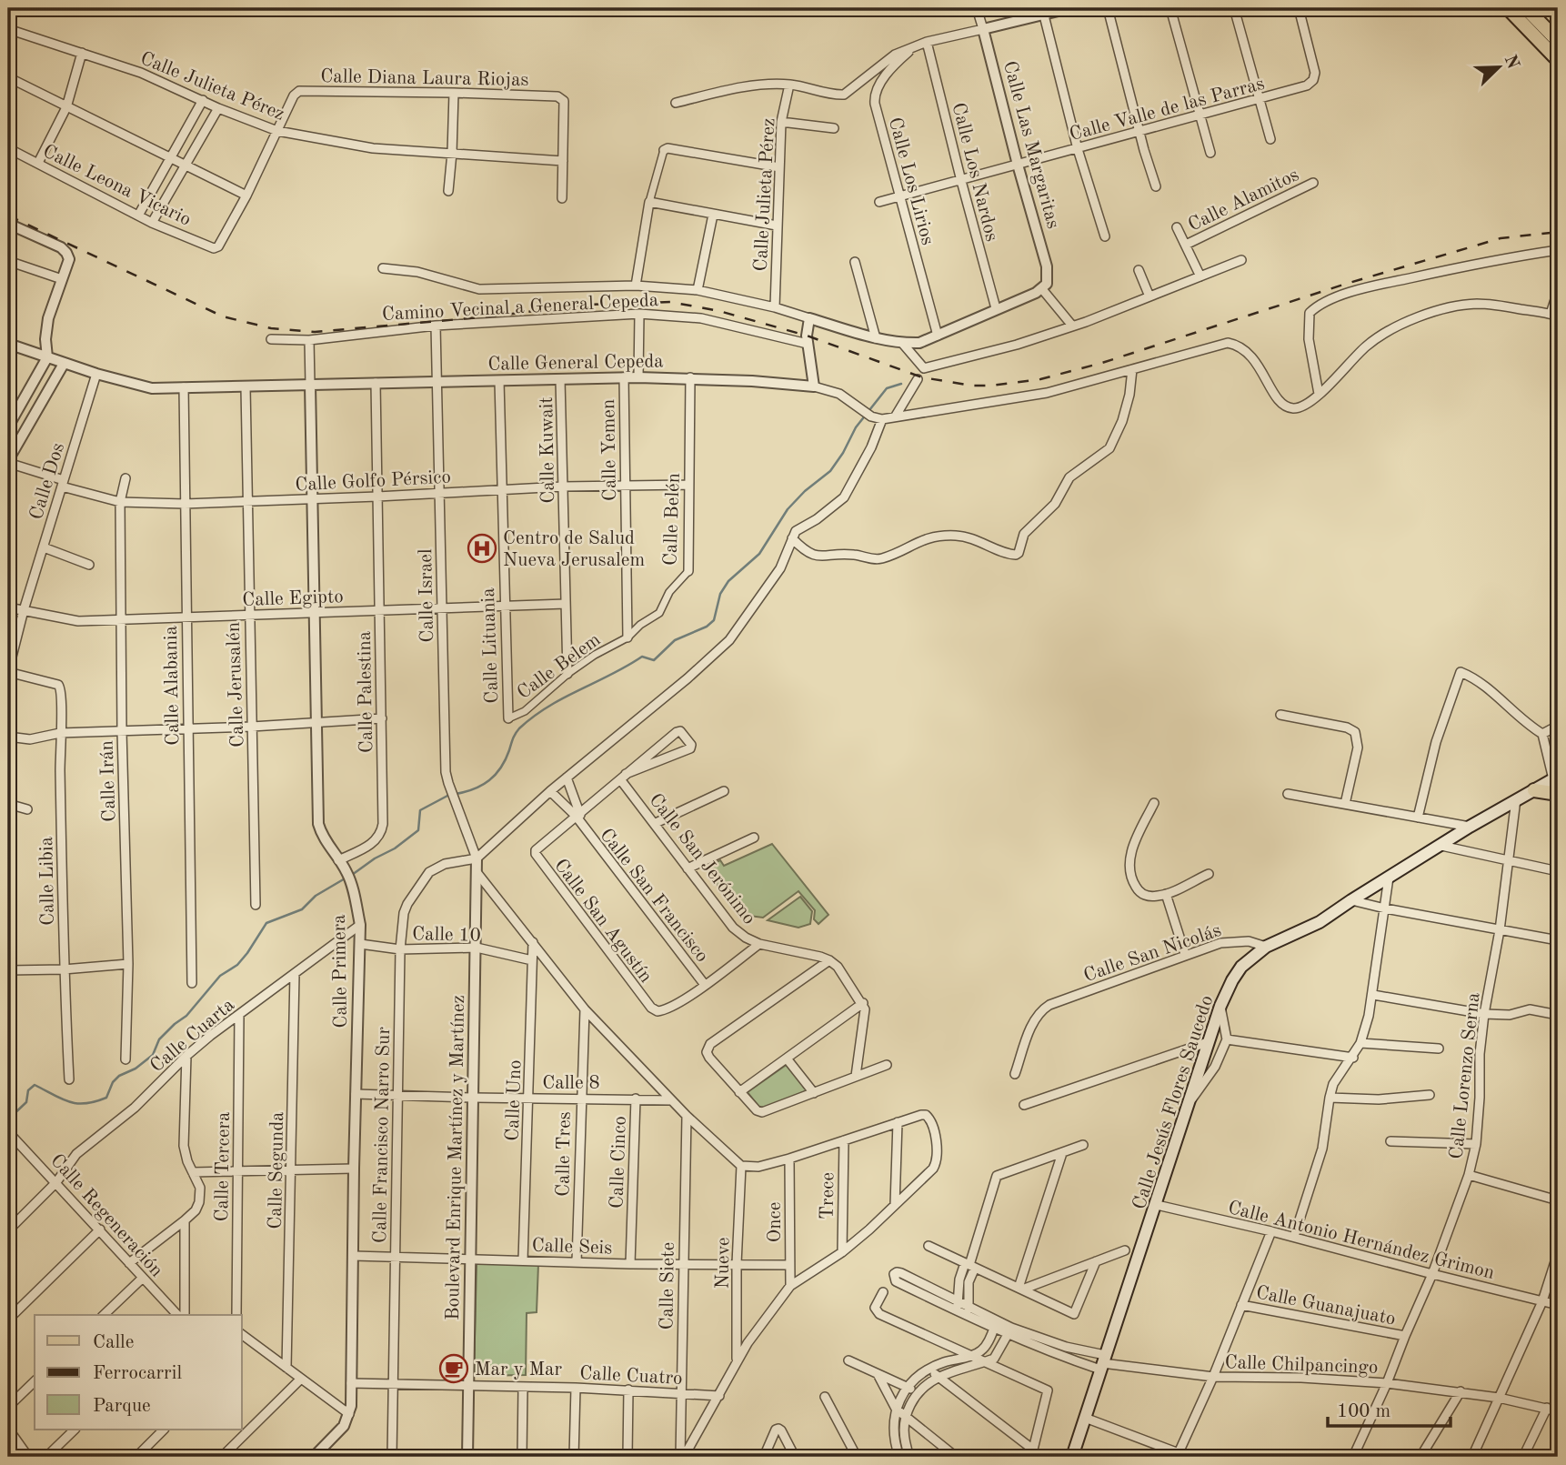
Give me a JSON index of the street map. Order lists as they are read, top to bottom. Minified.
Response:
{"streets":{"main road":["Calle Jesús Flores Saucedo"],"street":["Calle Diana Laura Riojas","Calle Julieta Pérez","Calle Valle de las Parras","Calle Las Margaritas","Calle Los Nardos","Calle Los Lirios","Calle Leona Vicario","Calle Alamitos","Camino Vecinal a General Cepeda","Calle General Cepeda","Calle Kuwait","Calle Yemen","Calle Golfo Pérsico","Calle Dos","Calle Belén","Calle Israel","Calle Egipto","Calle Lituania","Calle Belem","Calle Jerusalén","Calle Alabania","Calle Palestina","Calle Irán","Calle San Jerónimo","Calle Libia","Calle San Francisco","Calle San Agustín","Calle 10","Calle San Nicolás","Calle Primera","Calle Cuarta","Calle Lorenzo Serna","Calle 8","Calle Uno","Calle Francisco Narro Sur","Calle Tres","Boulevard Enrique Martínez y Martínez","Calle Cinco","Calle Tercera","Calle Segunda","Trece","Calle Regeneración","Once","Calle Antonio Hernández Grimon","Calle Seis","Nueve","Calle Siete","Calle Guanajuato","Calle Chilpancingo","Calle Cuatro"]},"crossings":[["Calle Diana Laura Riojas","Calle Julieta Pérez"],["Calle Julieta Pérez","Camino Vecinal a General Cepeda"],["Calle Valle de las Parras","Calle Las Margaritas"],["Calle Valle de las Parras","Calle Los Nardos"],["Calle Valle de las Parras","Calle Los Lirios"],["Calle Las Margaritas","Camino Vecinal a General Cepeda"],["Calle Los Nardos","Camino Vecinal a General Cepeda"],["Calle Los Lirios","Camino Vecinal a General Cepeda"],["Camino Vecinal a General Cepeda","Calle Israel"],["Calle General Cepeda","Calle Kuwait"],["Calle General Cepeda","Calle Yemen"],["Calle General Cepeda","Calle Dos"],["Calle General Cepeda","Calle Belén"],["Calle General Cepeda","Calle Israel"],["Calle General Cepeda","Calle Lituania"],["Calle General Cepeda","Calle Jerusalén"],["Calle General Cepeda","Calle Alabania"],["Calle General Cepeda","Calle Palestina"],["Calle General Cepeda","Calle Primera"],["Calle Kuwait","Calle Golfo Pérsico"],["Calle Kuwait","Calle Egipto"],["Calle Kuwait","Calle Belem"],["Calle Yemen","Calle Golfo Pérsico"],["Calle Yemen","Calle Belén"],["Calle Yemen","Calle Belem"],["Calle Golfo Pérsico","Calle Dos"],["Calle Golfo Pérsico","Calle Belén"],["Calle Golfo Pérsico","Calle Israel"],["Calle Golfo Pérsico","Calle Lituania"],["Calle Golfo Pérsico","Calle Jerusalén"],["Calle Golfo Pérsico","Calle Alabania"],["Calle Golfo Pérsico","Calle Palestina"],["Calle Golfo Pérsico","Calle Irán"],["Calle Golfo Pérsico","Calle Primera"],["Calle Dos","Calle Egipto"],["Calle Dos","Calle Libia"],["Calle Belén","Calle Belem"],["Calle Israel","Calle Egipto"],["Calle Israel","Calle Francisco Narro Sur"],["Calle Israel","Boulevard Enrique Martínez y Martínez"],["Calle Egipto","Calle Lituania"],["Calle Egipto","Calle Jerusalén"],["Calle Egipto","Calle Alabania"],["Calle Egipto","Calle Palestina"],["Calle Egipto","Calle Irán"],["Calle Egipto","Calle Primera"],["Calle Lituania","Calle Belem"],["Calle Palestina","Calle Primera"],["Calle San Francisco","Calle San Agustín"],["Calle 10","Calle Primera"],["Calle 10","Calle Uno"],["Calle 10","Calle Francisco Narro Sur"],["Calle 10","Boulevard Enrique Martínez y Martínez"],["Calle San Nicolás","Calle Jesús Flores Saucedo"],["Calle Primera","Calle Cuarta"],["Calle Primera","Calle 8"],["Calle Primera","Calle Seis"],["Calle Primera","Calle Cuatro"],["Calle Cuarta","Calle Tercera"],["Calle Cuarta","Calle Segunda"],["Calle Cuarta","Calle Regeneración"],["Calle Lorenzo Serna","Calle Jesús Flores Saucedo"],["Calle Lorenzo Serna","Calle Antonio Hernández Grimon"],["Calle Lorenzo Serna","Calle Guanajuato"],["Calle Lorenzo Serna","Calle Chilpancingo"],["Calle 8","Calle Uno"],["Calle 8","Calle Francisco Narro Sur"],["Calle 8","Calle Tres"],["Calle 8","Boulevard Enrique Martínez y Martínez"],["Calle 8","Calle Cinco"],["Calle Uno","Calle Seis"],["Calle Jesús Flores Saucedo","Calle Antonio Hernández Grimon"],["Calle Jesús Flores Saucedo","Calle Chilpancingo"],["Calle Francisco Narro Sur","Boulevard Enrique Martínez y Martínez"],["Calle Francisco Narro Sur","Calle Seis"],["Calle Francisco Narro Sur","Calle Cuatro"],["Calle Tres","Calle Seis"],["Boulevard Enrique Martínez y Martínez","Calle Seis"],["Boulevard Enrique Martínez y Martínez","Calle Cuatro"],["Calle Cinco","Calle Seis"],["Once","Calle Seis"],["Calle Seis","Nueve"],["Calle Seis","Calle Siete"],["Calle Siete","Calle Cuatro"]],"places":{"hospital":["Centro de Salud Nueva Jerusalem"],"cafe":["Mar y Mar"]},"legend":["Calle","Ferrocarril","Parque"],"scale_bar":"100 m","north":"top right"}
